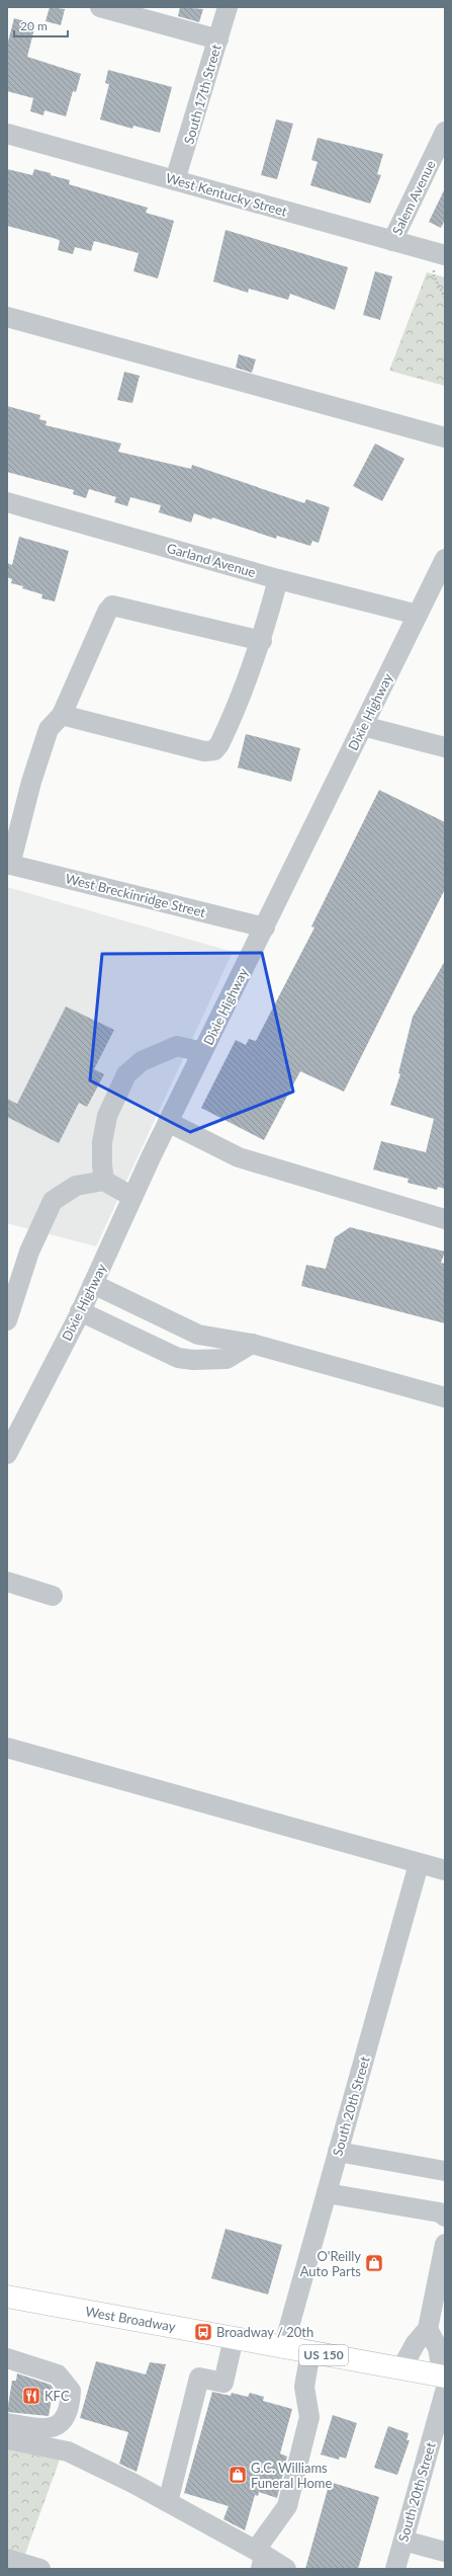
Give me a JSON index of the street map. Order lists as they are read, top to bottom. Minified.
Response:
{"streets":{"main road":["West Broadway","US 150"],"street":["South 17th Street","West Kentucky Street","Salem Avenue","Garland Avenue","Dixie Highway","West Breckinridge Street","South 20th Street"]},"crossings":[["South 17th Street","West Kentucky Street"],["West Kentucky Street","Salem Avenue"],["Garland Avenue","Dixie Highway"],["Dixie Highway","West Breckinridge Street"],["South 20th Street","West Broadway"]],"places":{"shop":["O'Reilly Auto Parts","G.C. Williams Funeral Home"],"bus stop":["Broadway / 20th"],"restaurant":["KFC"]},"scale_bar":"20 m"}
